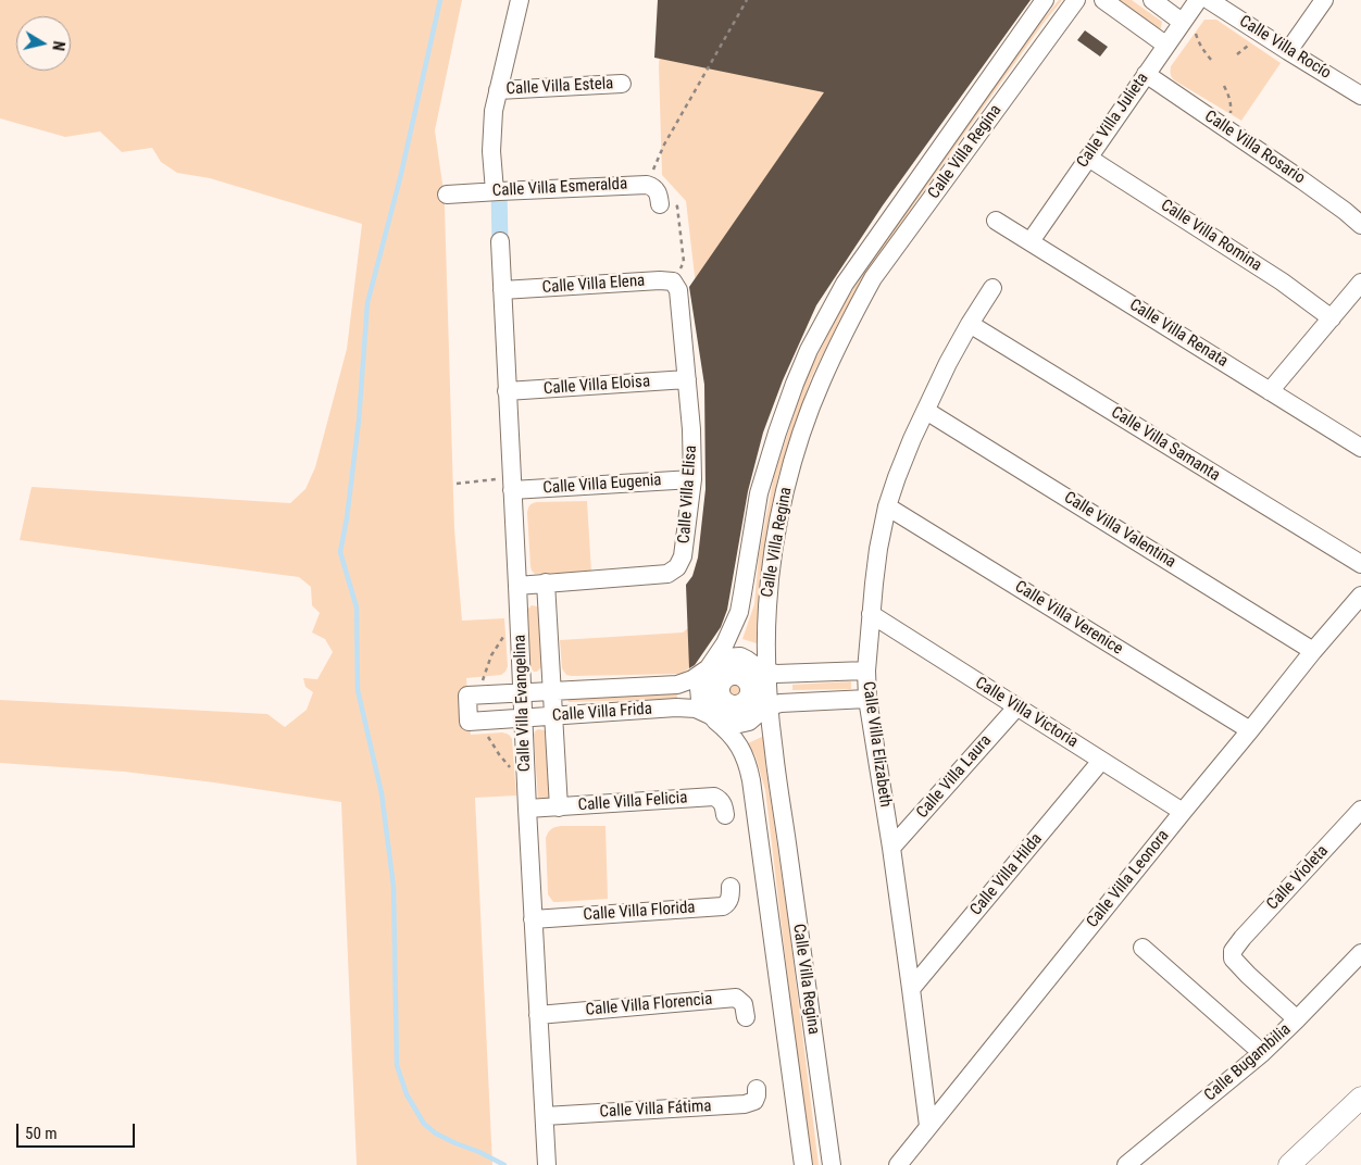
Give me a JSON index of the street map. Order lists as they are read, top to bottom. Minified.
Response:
{"streets":{"street":["Calle Villa Rocío","Calle Villa Estela","Calle Villa Julieta","Calle Villa Rosario","Calle Villa Regina","Calle Villa Esmeralda","Calle Villa Romina","Calle Villa Elena","Calle Villa Renata","Calle Villa Eloisa","Calle Villa Samanta","Calle Villa Eugenia","Calle Villa Elisa","Calle Villa Valentina","Calle Villa Verenice","Calle Villa Evangelina","Calle Villa Frida","Calle Villa Victoria","Calle Villa Elizabeth","Calle Villa Laura","Calle Villa Felicia","Calle Villa Hilda","Calle Violeta","Calle Villa Leonora","Calle Villa Florida","Calle Villa Florencia","Calle Bugambilia","Calle Villa Fátima"]},"crossings":[["Calle Villa Julieta","Calle Villa Rosario"],["Calle Villa Julieta","Calle Villa Romina"],["Calle Villa Julieta","Calle Villa Renata"],["Calle Villa Regina","Calle Villa Frida"],["Calle Villa Elena","Calle Villa Elisa"],["Calle Villa Elena","Calle Villa Evangelina"],["Calle Villa Eloisa","Calle Villa Elisa"],["Calle Villa Eloisa","Calle Villa Evangelina"],["Calle Villa Samanta","Calle Villa Elizabeth"],["Calle Villa Eugenia","Calle Villa Elisa"],["Calle Villa Eugenia","Calle Villa Evangelina"],["Calle Villa Elisa","Calle Villa Evangelina"],["Calle Villa Valentina","Calle Villa Elizabeth"],["Calle Villa Valentina","Calle Villa Leonora"],["Calle Villa Verenice","Calle Villa Elizabeth"],["Calle Villa Verenice","Calle Villa Leonora"],["Calle Villa Evangelina","Calle Villa Frida"],["Calle Villa Evangelina","Calle Villa Felicia"],["Calle Villa Evangelina","Calle Villa Florida"],["Calle Villa Evangelina","Calle Villa Florencia"],["Calle Villa Evangelina","Calle Villa Fátima"],["Calle Villa Frida","Calle Villa Elizabeth"],["Calle Villa Victoria","Calle Villa Elizabeth"],["Calle Villa Victoria","Calle Villa Laura"],["Calle Villa Victoria","Calle Villa Hilda"],["Calle Villa Victoria","Calle Villa Leonora"],["Calle Villa Elizabeth","Calle Villa Laura"],["Calle Villa Elizabeth","Calle Villa Hilda"],["Calle Villa Elizabeth","Calle Villa Leonora"],["Calle Violeta","Calle Bugambilia"]],"scale_bar":"50 m","north":"right"}
